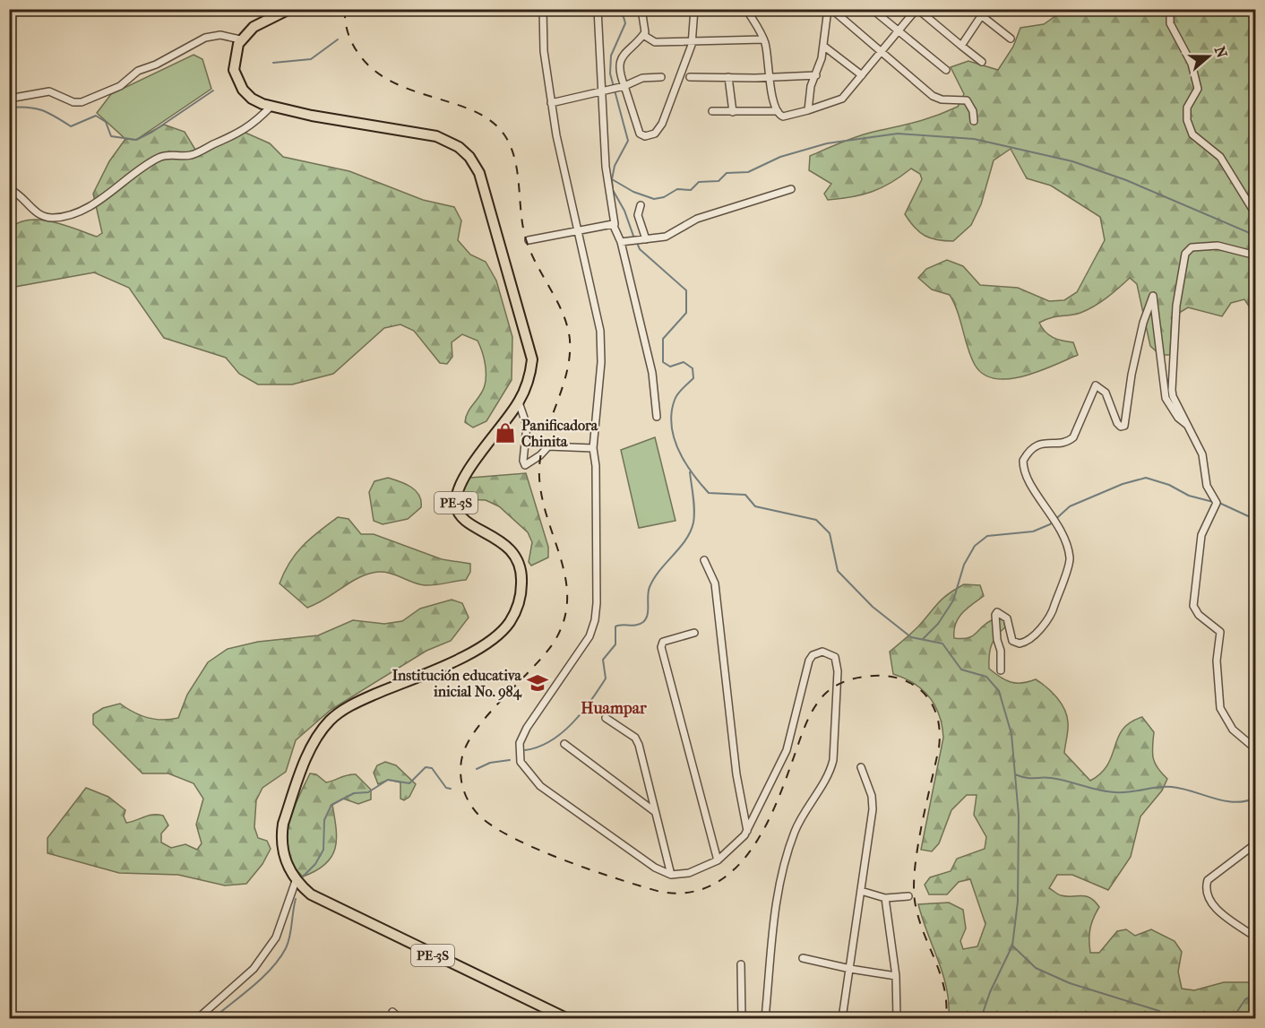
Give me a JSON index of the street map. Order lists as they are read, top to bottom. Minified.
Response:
{"streets":{"highway":["PE-3S"]},"districts":["Huampar"],"places":{"shop":["Panificadora Chinita"],"school or university":["Institución educativa inicial No. 984"]},"north":"right"}
